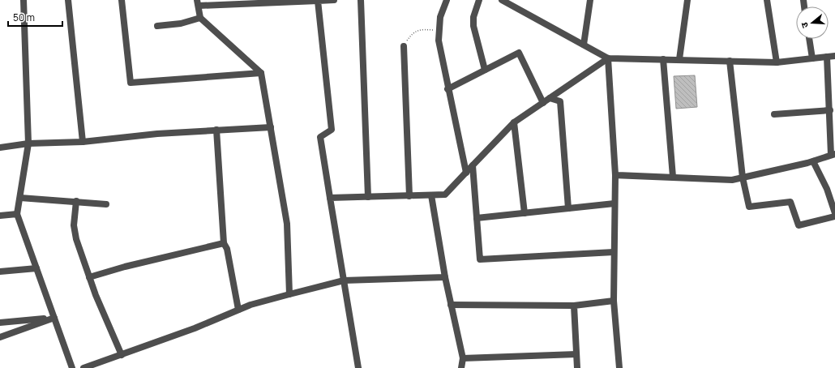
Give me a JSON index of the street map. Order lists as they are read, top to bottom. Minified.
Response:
{"scale_bar":"50 m","north":"left"}
